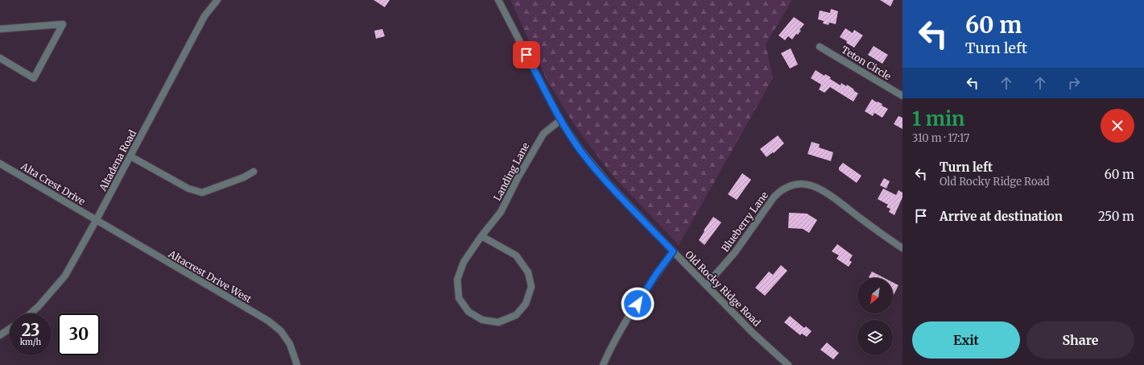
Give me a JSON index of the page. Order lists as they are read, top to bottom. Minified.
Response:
{"streets":{"street":["Teton Circle","Altadena Road","Landing Lane","Alta Crest Drive","Blueberry Lane","Altacrest Drive West","Old Rocky Ridge Road"]},"crossings":[["Altadena Road","Alta Crest Drive"],["Altadena Road","Altacrest Drive West"],["Landing Lane","Old Rocky Ridge Road"],["Alta Crest Drive","Altacrest Drive West"],["Blueberry Lane","Old Rocky Ridge Road"]],"north":"bottom left","page":{"turn":["60 m","Turn left"],"heading":["1 min","310 m · 17:17"],"list":[{"name":"Turn left","note":"Old Rocky Ridge Road","value":"60 m"},{"name":"Arrive at destination","value":"250 m"}],"speed":"23 km/h","limit":"30","buttons":["Exit","Share"]}}
